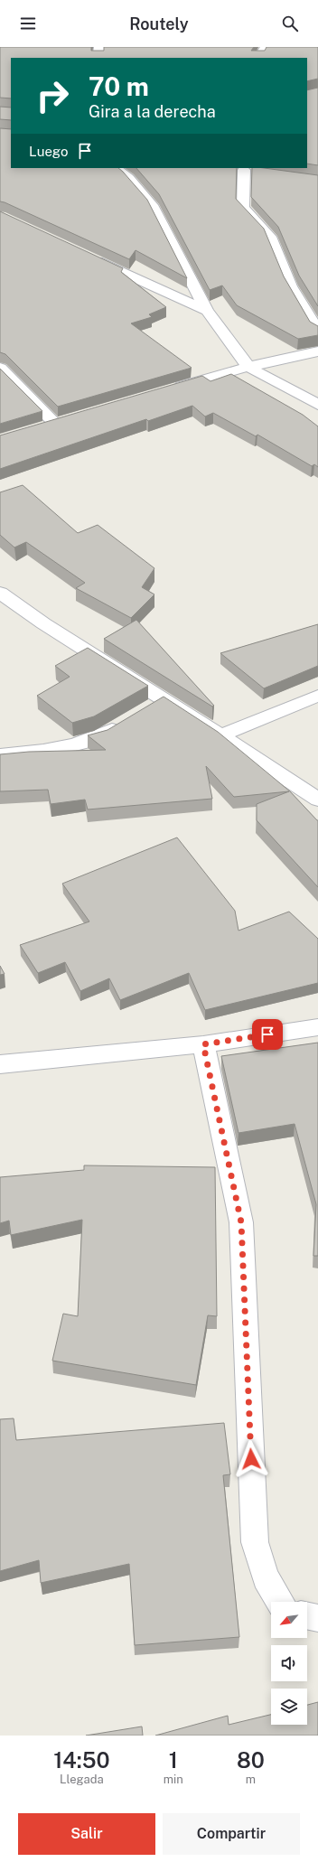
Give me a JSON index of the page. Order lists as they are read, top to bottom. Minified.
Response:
{"north":"bottom left","page":{"header":"Routely","turn":["70 m","Gira a la derecha"],"then":"Luego","eta":["14:50","Llegada","1","min","80","m"],"buttons":["Salir","Compartir"]}}
